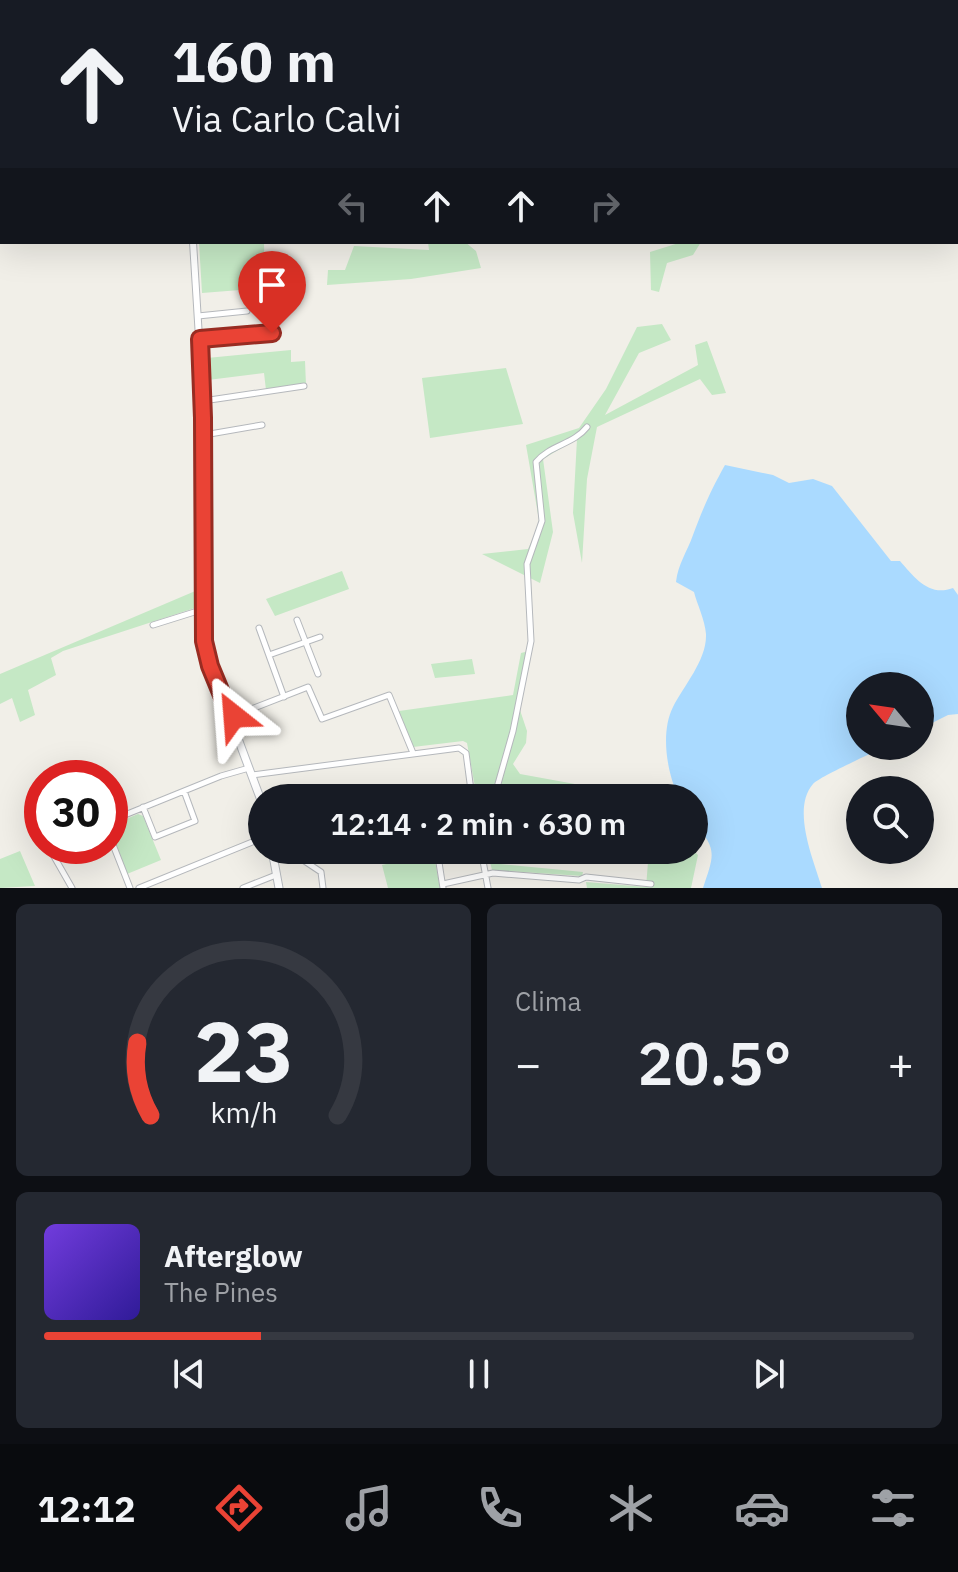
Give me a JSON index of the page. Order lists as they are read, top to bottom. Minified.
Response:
{"north":"top left","page":{"turn":["160 m","Via Carlo Calvi"],"limit":"30","trip":"12:14 · 2 min · 630 m","tile":"Clima","heat":["−","20.5°","+"],"song":["Afterglow","The Pines"],"tabs":"12:12","gauge":["23","km/h"]}}
